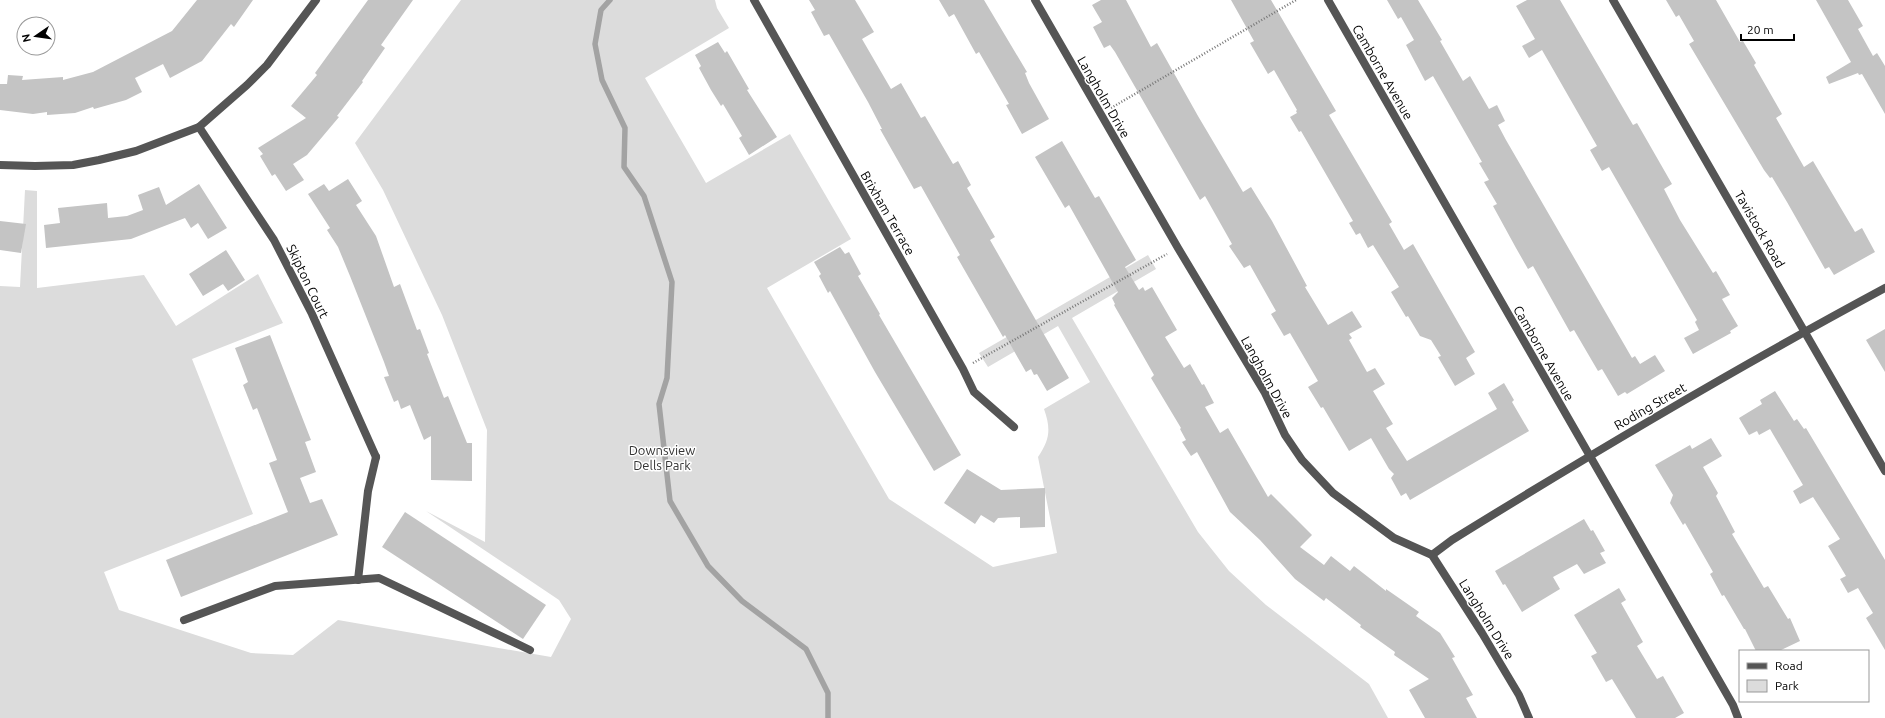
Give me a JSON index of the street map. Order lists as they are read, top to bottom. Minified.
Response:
{"streets":{"street":["Camborne Avenue","Langholm Drive","Brixham Terrace","Tavistock Road","Skipton Court","Roding Street"]},"crossings":[["Camborne Avenue","Roding Street"],["Langholm Drive","Roding Street"],["Tavistock Road","Roding Street"]],"parks":["Downsview Dells Park"],"legend":["Road","Park"],"scale_bar":"20 m","north":"left"}
